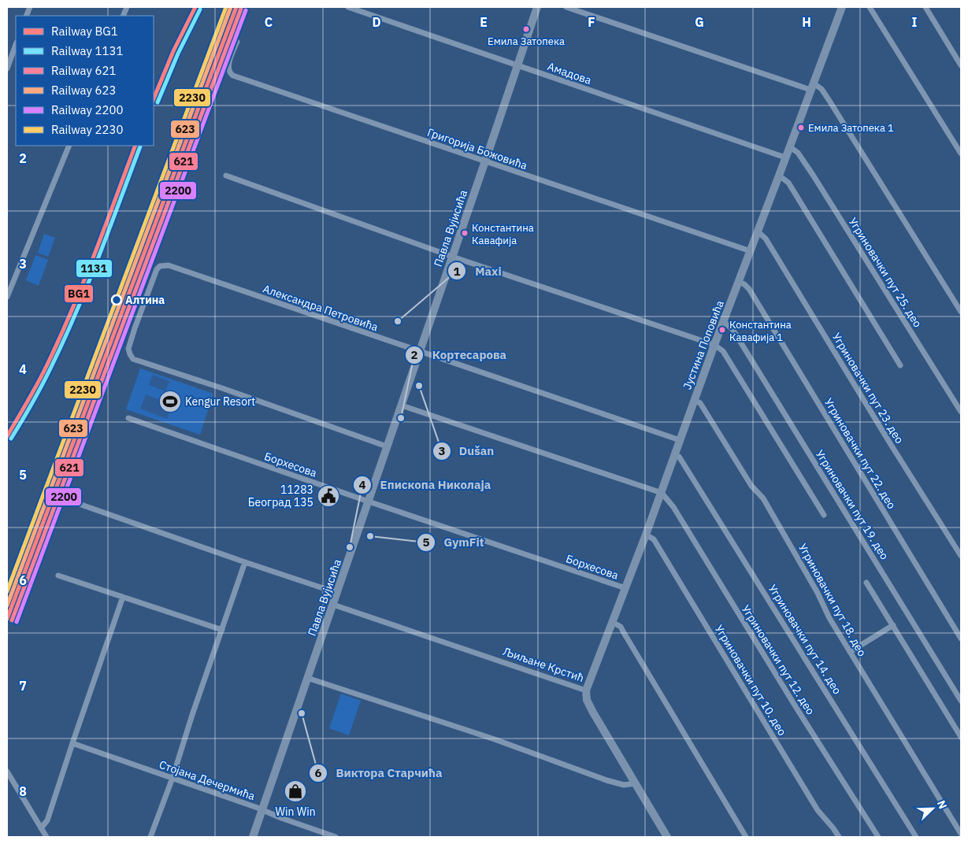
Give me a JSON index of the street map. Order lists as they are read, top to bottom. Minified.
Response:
{"streets":{"street":["Амадова","Григорија Божовића","Павла Вујисића","Угриновачки пут 25. део","Александра Петровића","Јустина Поповића","Угриновачки пут 23. део","Угриновачки пут 22. део","Борхесова","Угриновачки пут 19. део","Угриновачки пут 18. део","Угриновачки пут 14. део","Угриновачки пут 12. део","Љиљане Крстић","Угриновачки пут 10. део","Стојана Дечермића"]},"crossings":[["Амадова","Павла Вујисића"],["Амадова","Јустина Поповића"],["Григорија Божовића","Павла Вујисића"],["Григорија Божовића","Јустина Поповића"],["Павла Вујисића","Александра Петровића"],["Павла Вујисића","Борхесова"],["Павла Вујисића","Љиљане Крстић"],["Павла Вујисића","Стојана Дечермића"],["Угриновачки пут 25. део","Јустина Поповића"],["Александра Петровића","Јустина Поповића"],["Јустина Поповића","Угриновачки пут 23. део"],["Јустина Поповића","Угриновачки пут 22. део"],["Јустина Поповића","Борхесова"],["Јустина Поповића","Угриновачки пут 19. део"],["Јустина Поповића","Угриновачки пут 18. део"],["Јустина Поповића","Угриновачки пут 14. део"],["Јустина Поповића","Угриновачки пут 12. део"],["Јустина Поповића","Љиљане Крстић"],["Јустина Поповића","Угриновачки пут 10. део"]],"places":{"other":["Емила Затопека","Емила Затопека 1","Константина Кавафија","Алтина","Maxi","Константина Кавафија 1","Dušan","Кортесарова","GymFit","Епископа Николаја","Виктора Старчића"],"sports":["Kengur Resort"],"public building":["11283 Београд 135"],"shop":["Win Win"]},"lines":["rail line BG1","rail line 623","rail line 2230","rail line 621","rail line 1131","rail line 2200"],"legend":["Railway BG1","Railway 1131","Railway 621","Railway 623","Railway 2200","Railway 2230"],"north":"top right","grid":{"columns":["C","D","E","F","G","H","I"],"rows":["2","3","4","5","6","7","8"]}}
